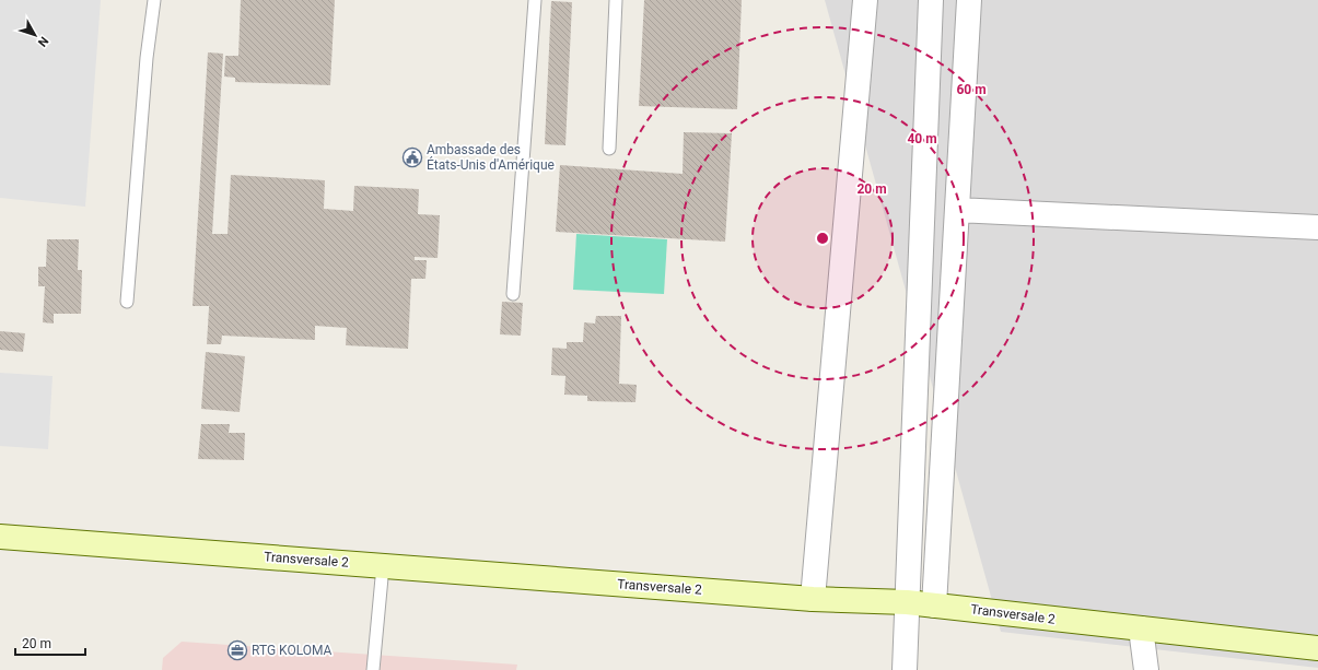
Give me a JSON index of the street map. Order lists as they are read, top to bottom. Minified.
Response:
{"streets":{"main road":["Transversale 2"]},"places":{"public building":["Ambassade des États-Unis d'Amérique"],"office":["RTG KOLOMA"]},"scale_bar":"20 m","north":"bottom right","rings":["60 m","40 m","20 m"]}
